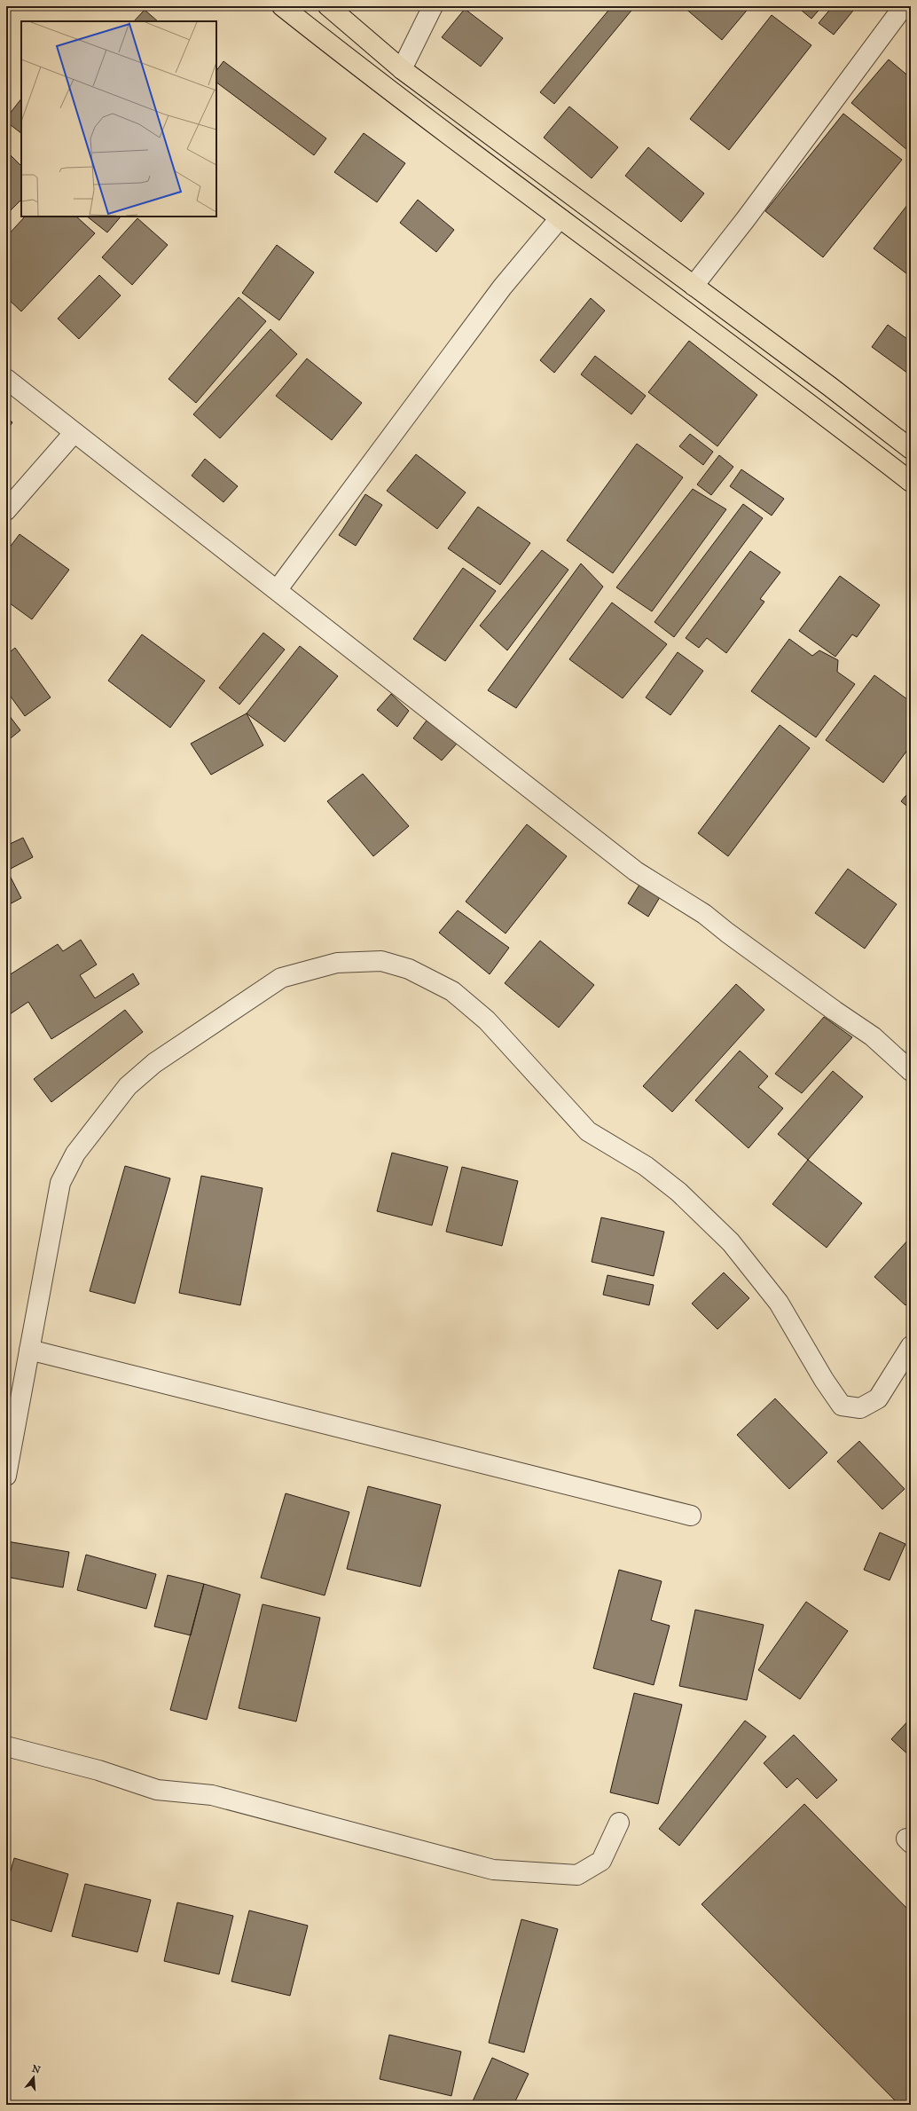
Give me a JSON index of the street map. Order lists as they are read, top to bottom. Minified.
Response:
{"north":"top"}
